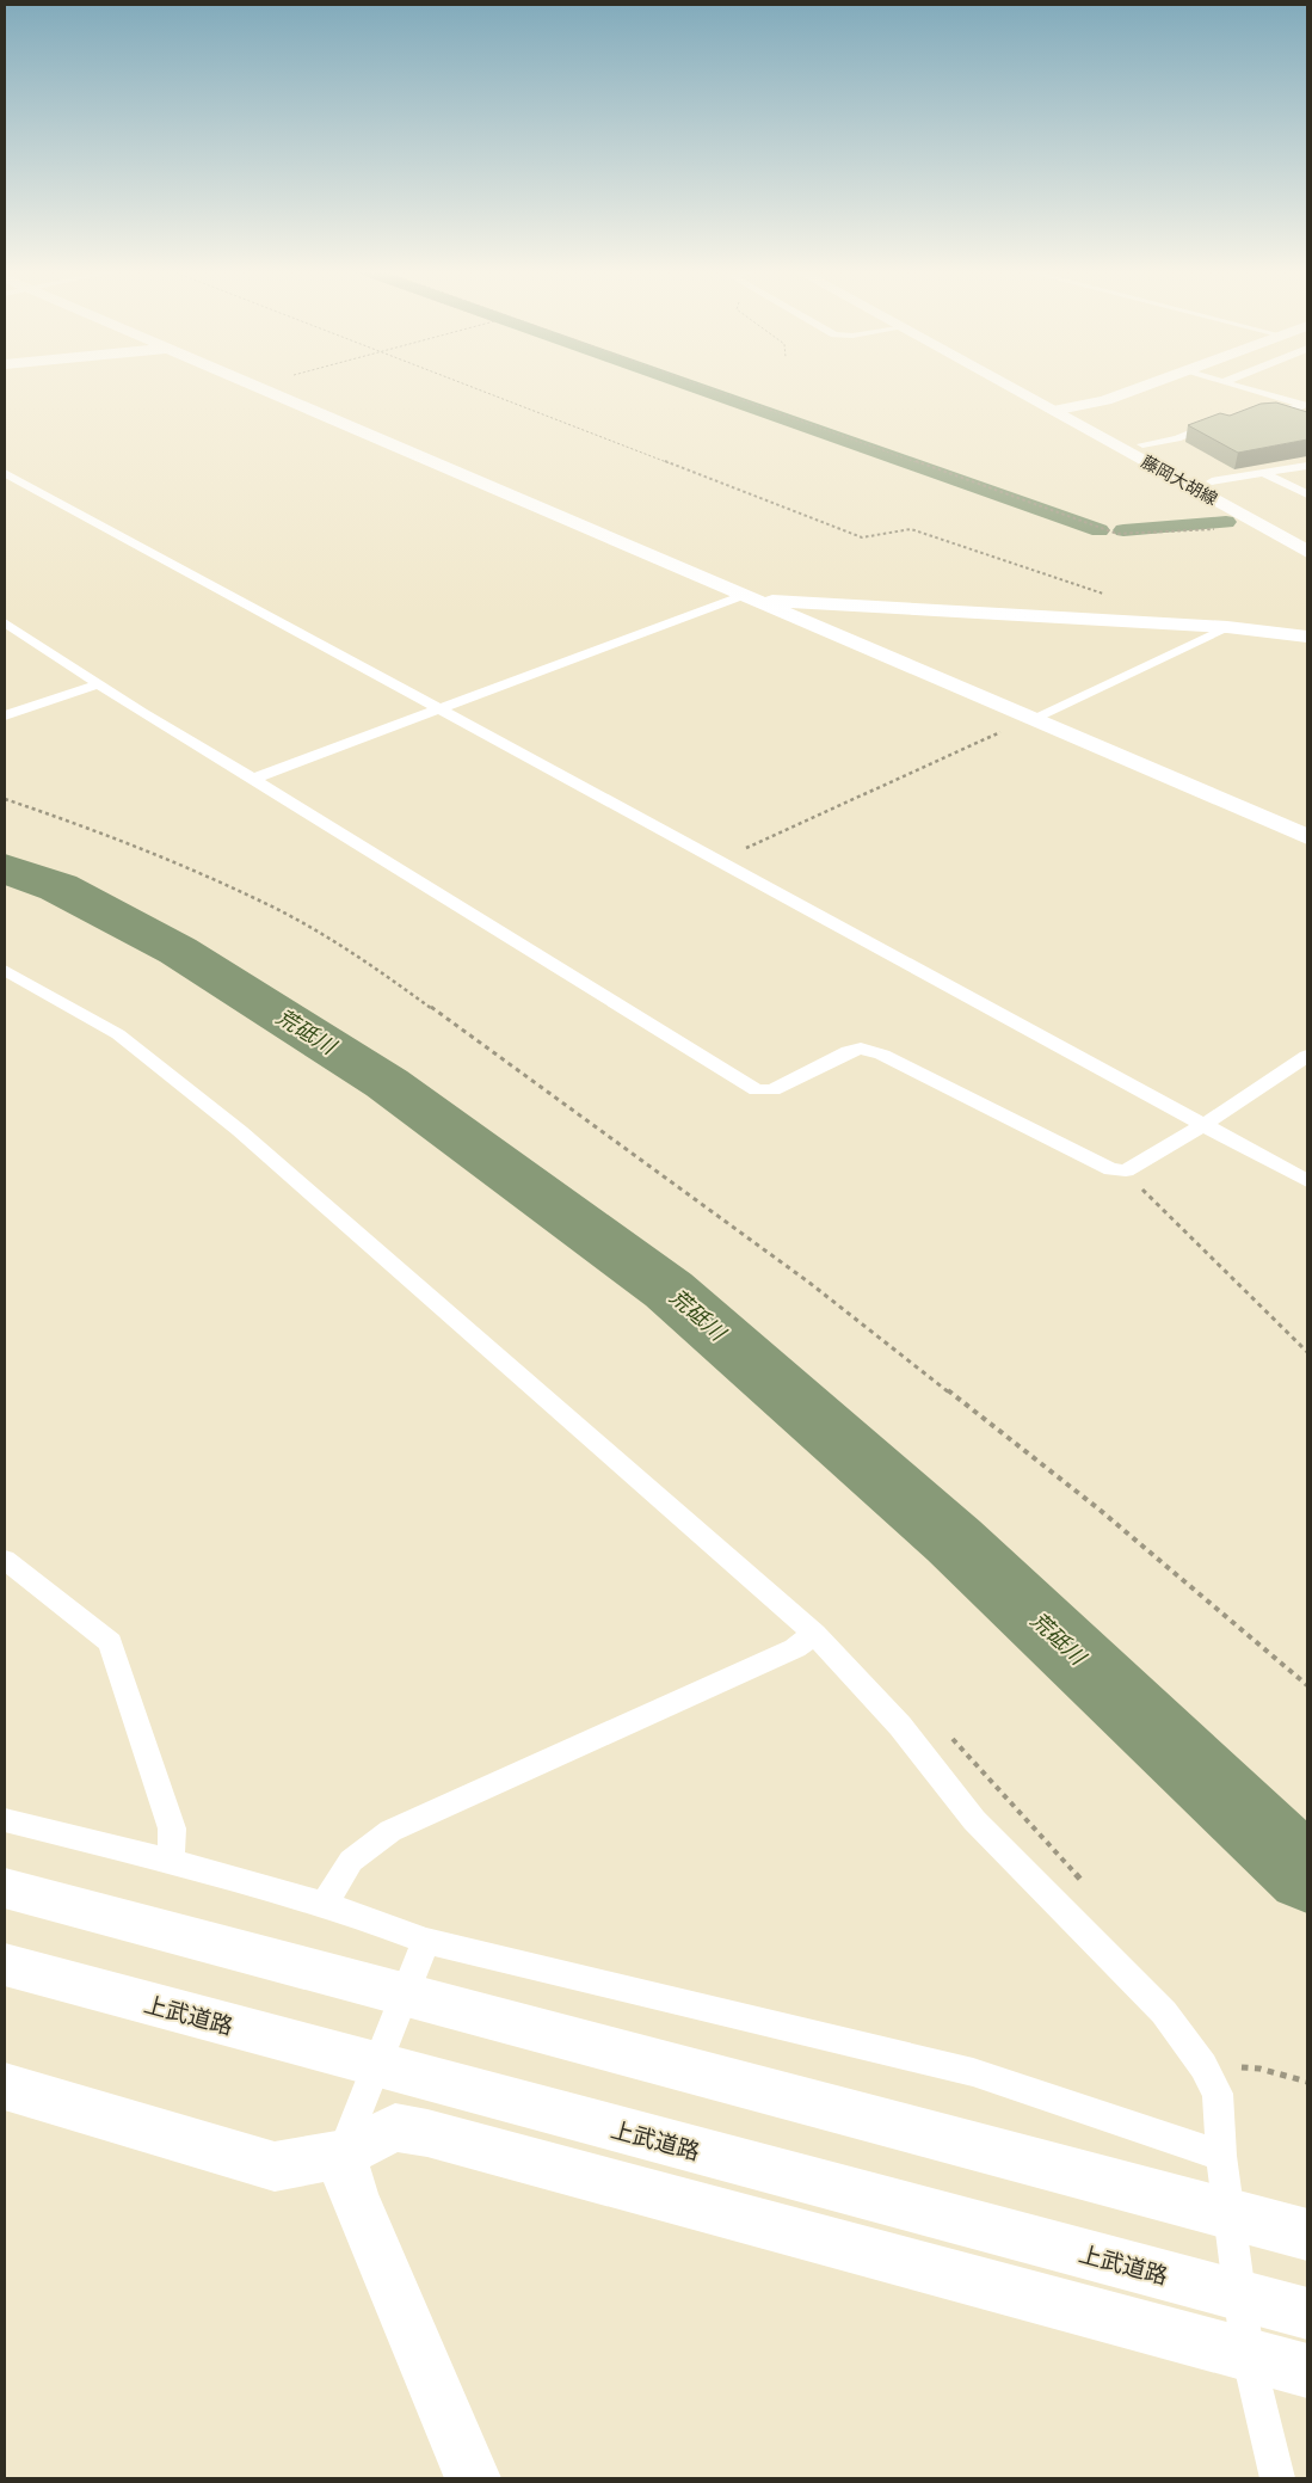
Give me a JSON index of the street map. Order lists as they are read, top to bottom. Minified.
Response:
{"streets":{"main road":["藤岡大胡線","上武道路"]},"water":["荒砥川"]}
